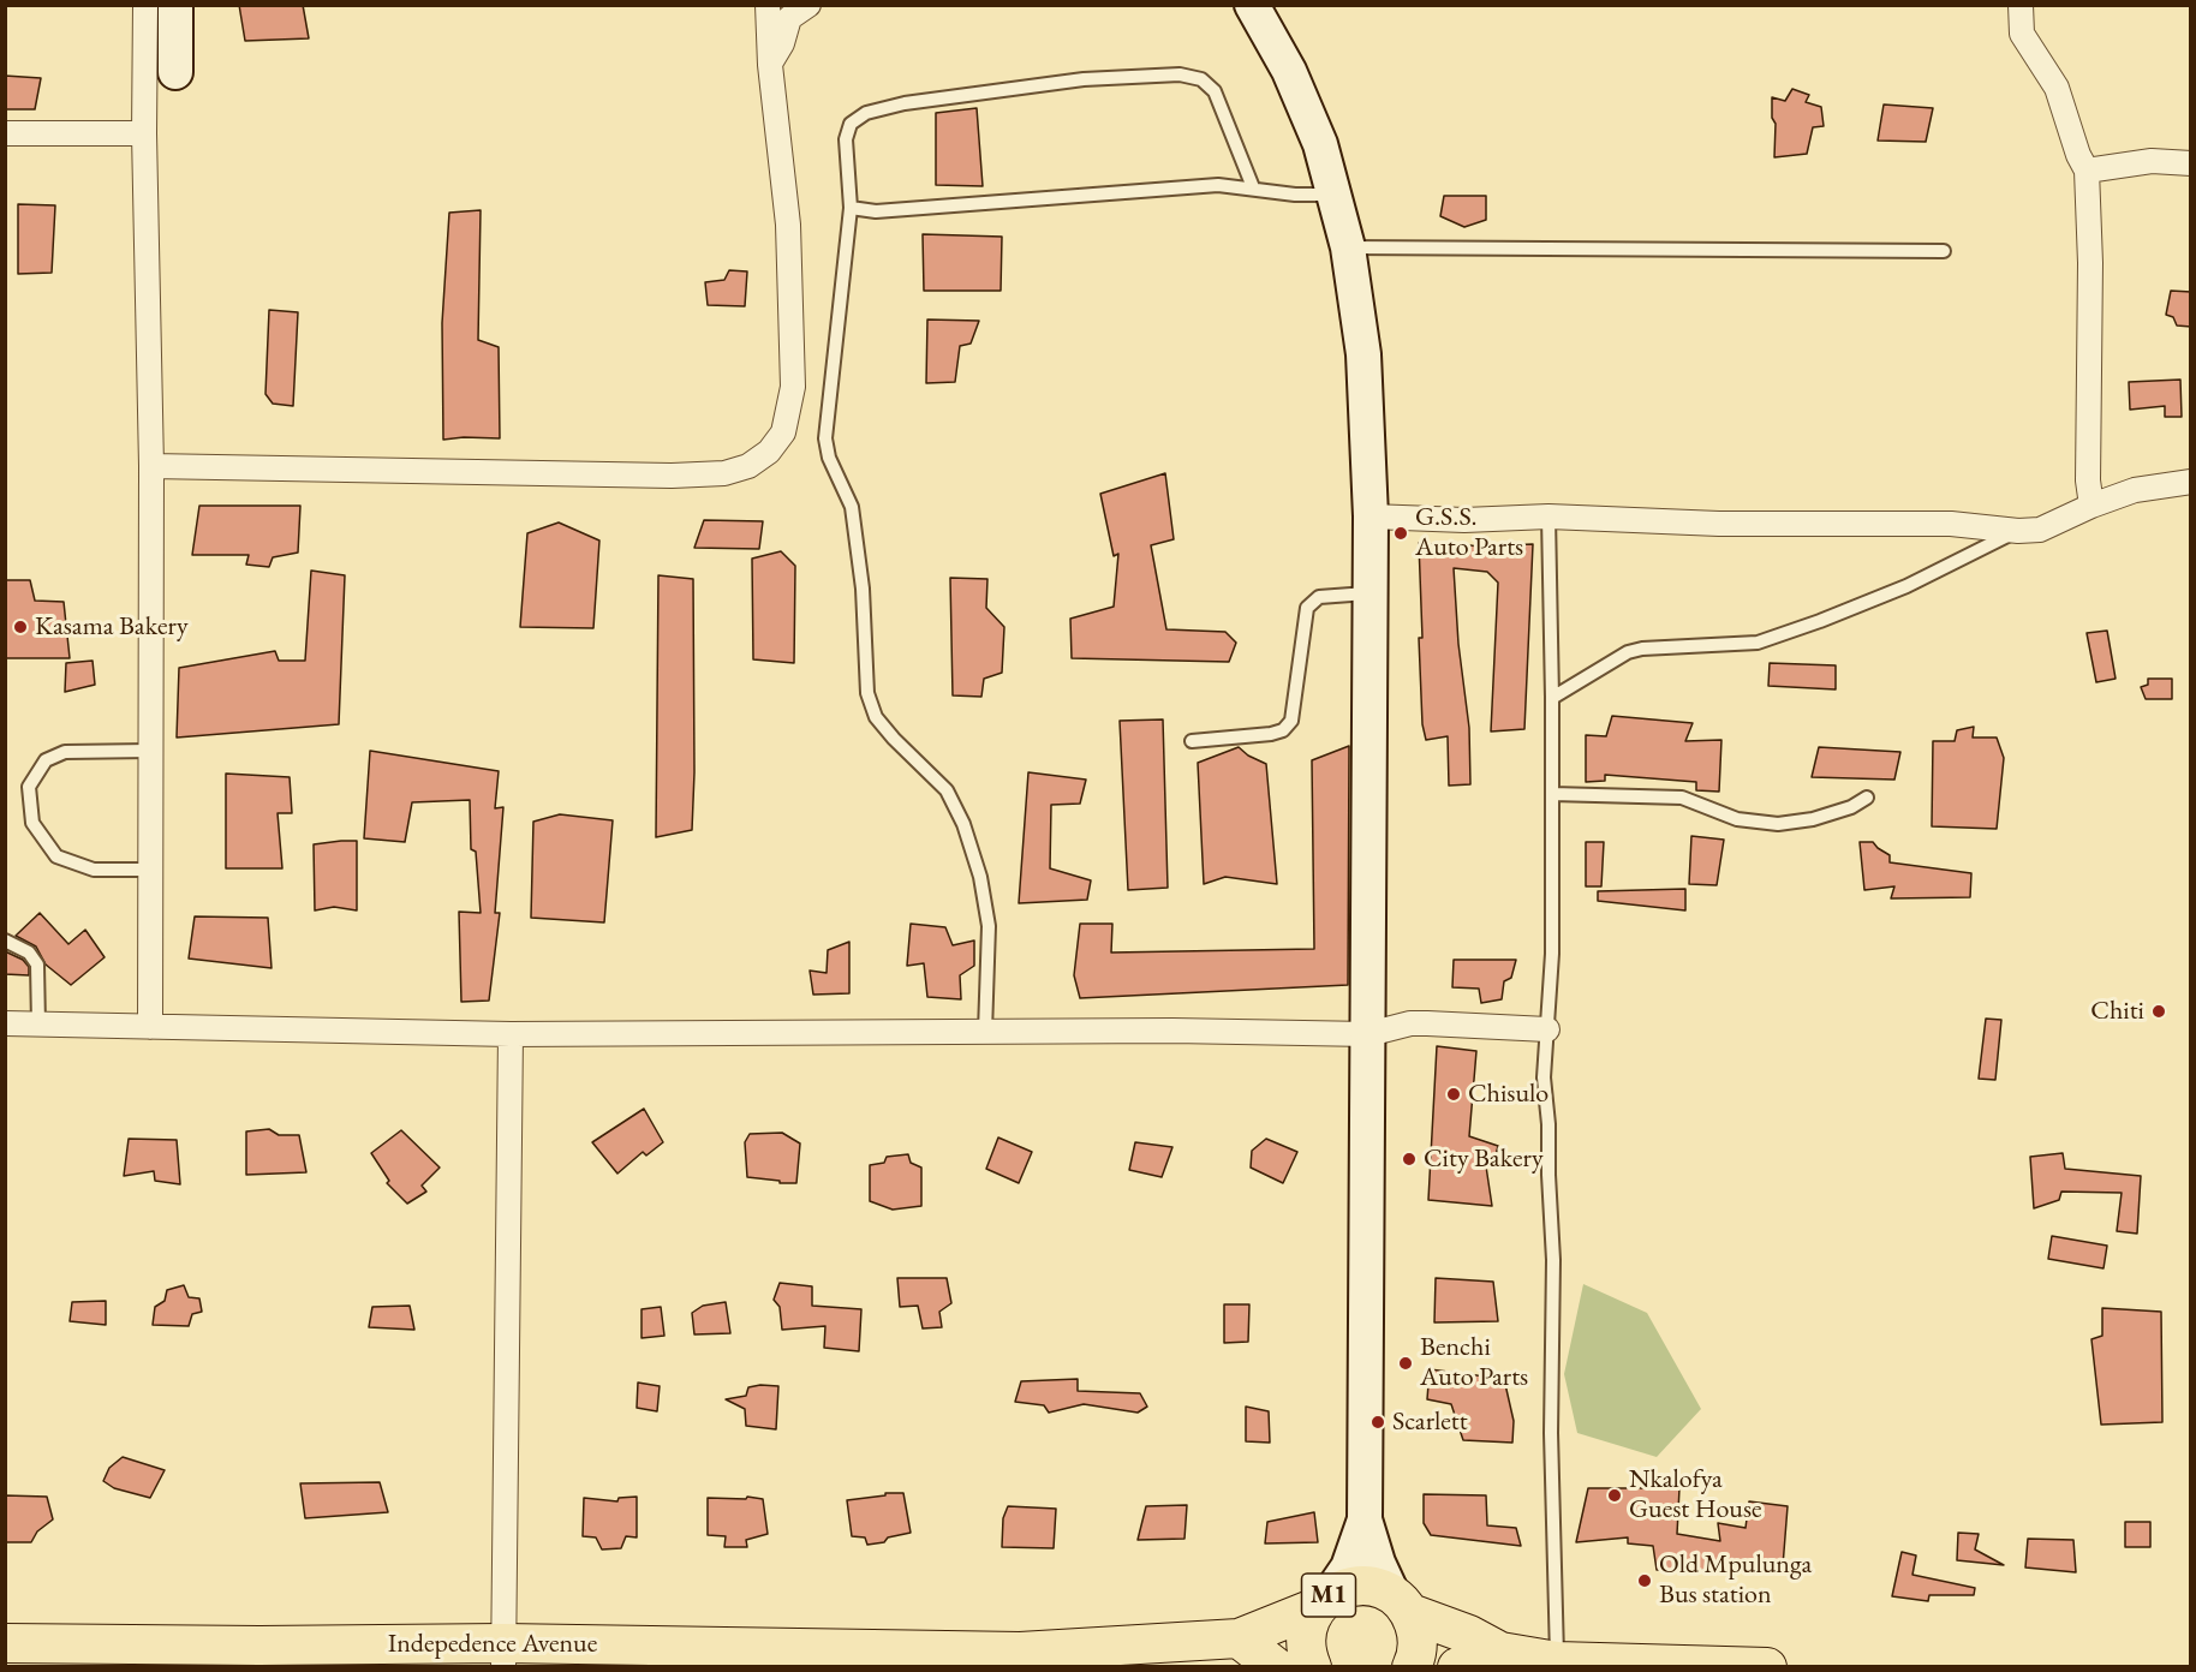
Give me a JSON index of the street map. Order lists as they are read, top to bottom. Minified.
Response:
{"streets":{"main road":["M1","Indepedence Avenue"]},"crossings":[["M1","Indepedence Avenue"]],"places":["G.S.S. Auto Parts","Kasama Bakery","Chiti","Chisulo","City Bakery","Benchi Auto Parts","Scarlett","Nkalofya Guest House","Old Mpulunga Bus station"]}
